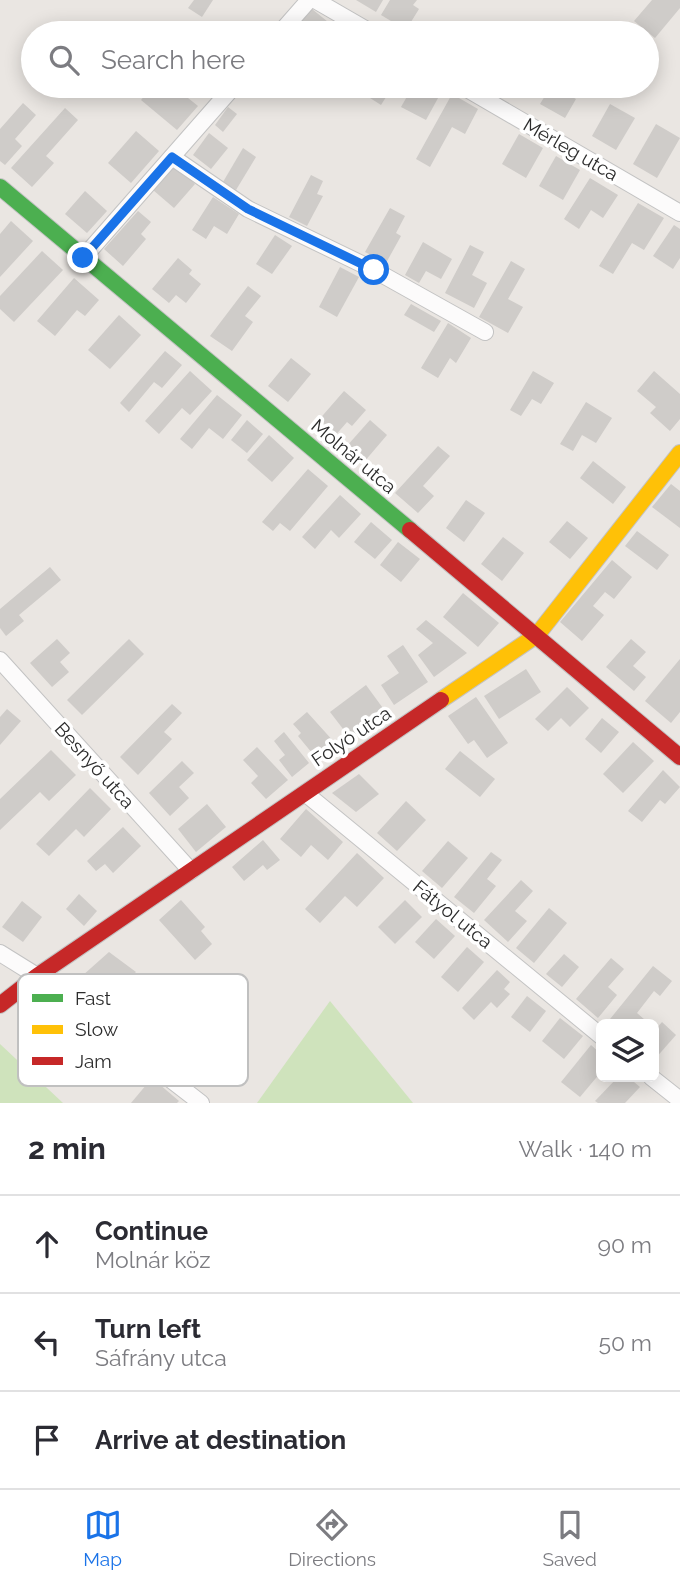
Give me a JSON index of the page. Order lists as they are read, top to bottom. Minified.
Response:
{"streets":{"street":["Mérleg utca","Molnár utca","Folyó utca","Besnyő utca","Fátyol utca"]},"crossings":[["Molnár utca","Folyó utca"],["Folyó utca","Besnyő utca"],["Folyó utca","Fátyol utca"]],"legend":["Fast","Slow","Jam"],"page":{"search":"Search here","heading":["2 min","Walk · 140 m"],"list":[["Continue","Molnár köz","90 m"],["Turn left","Sáfrány utca","50 m"],"Arrive at destination"],"nav":["Map","Directions","Saved"]}}
